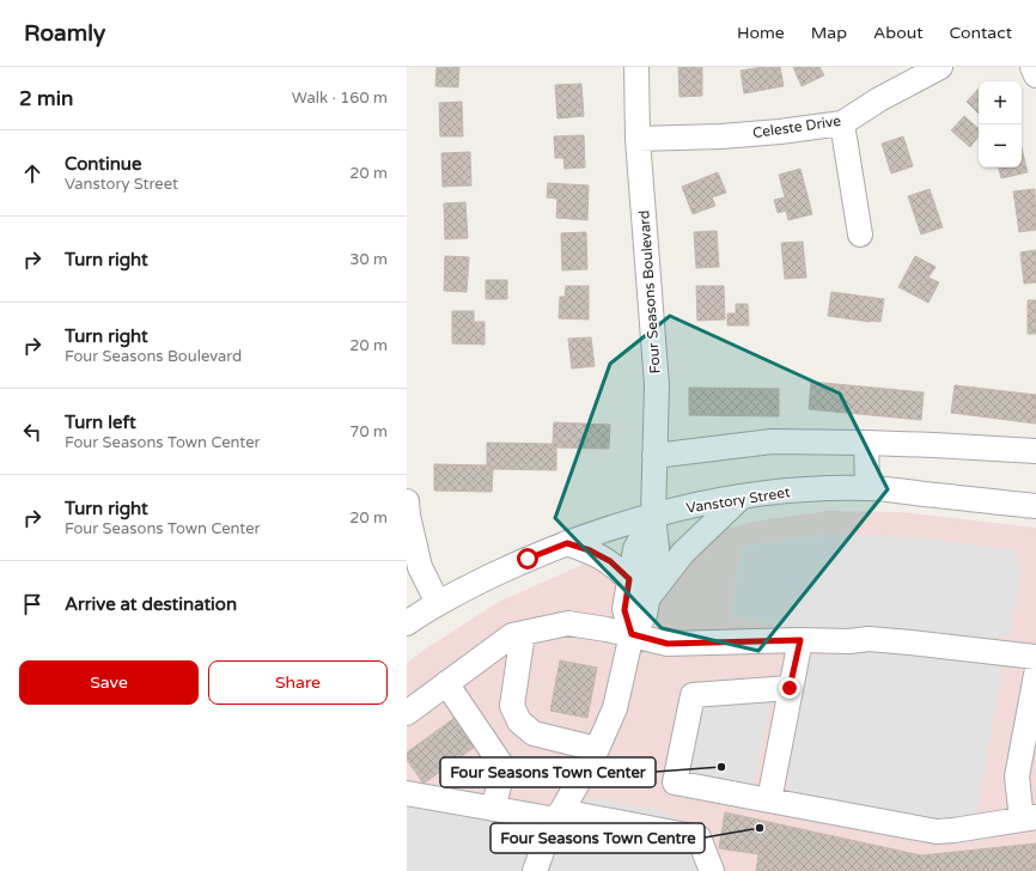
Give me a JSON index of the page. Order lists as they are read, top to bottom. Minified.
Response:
{"streets":{"street":["Celeste Drive","Four Seasons Boulevard","Vanstory Street"]},"crossings":[["Celeste Drive","Four Seasons Boulevard"],["Four Seasons Boulevard","Vanstory Street"]],"places":["Four Seasons Town Center","Four Seasons Town Centre"],"page":{"header":"Roamly","nav":["Home","Map","About","Contact"],"heading":["2 min","Walk · 160 m"],"map_buttons":["+","−"],"list":[["Continue","Vanstory Street","20 m"],["Turn right","30 m"],["Turn right","Four Seasons Boulevard","20 m"],["Turn left","Four Seasons Town Center","70 m"],["Turn right","Four Seasons Town Center","20 m"],"Arrive at destination"],"buttons":["Save","Share"]}}
